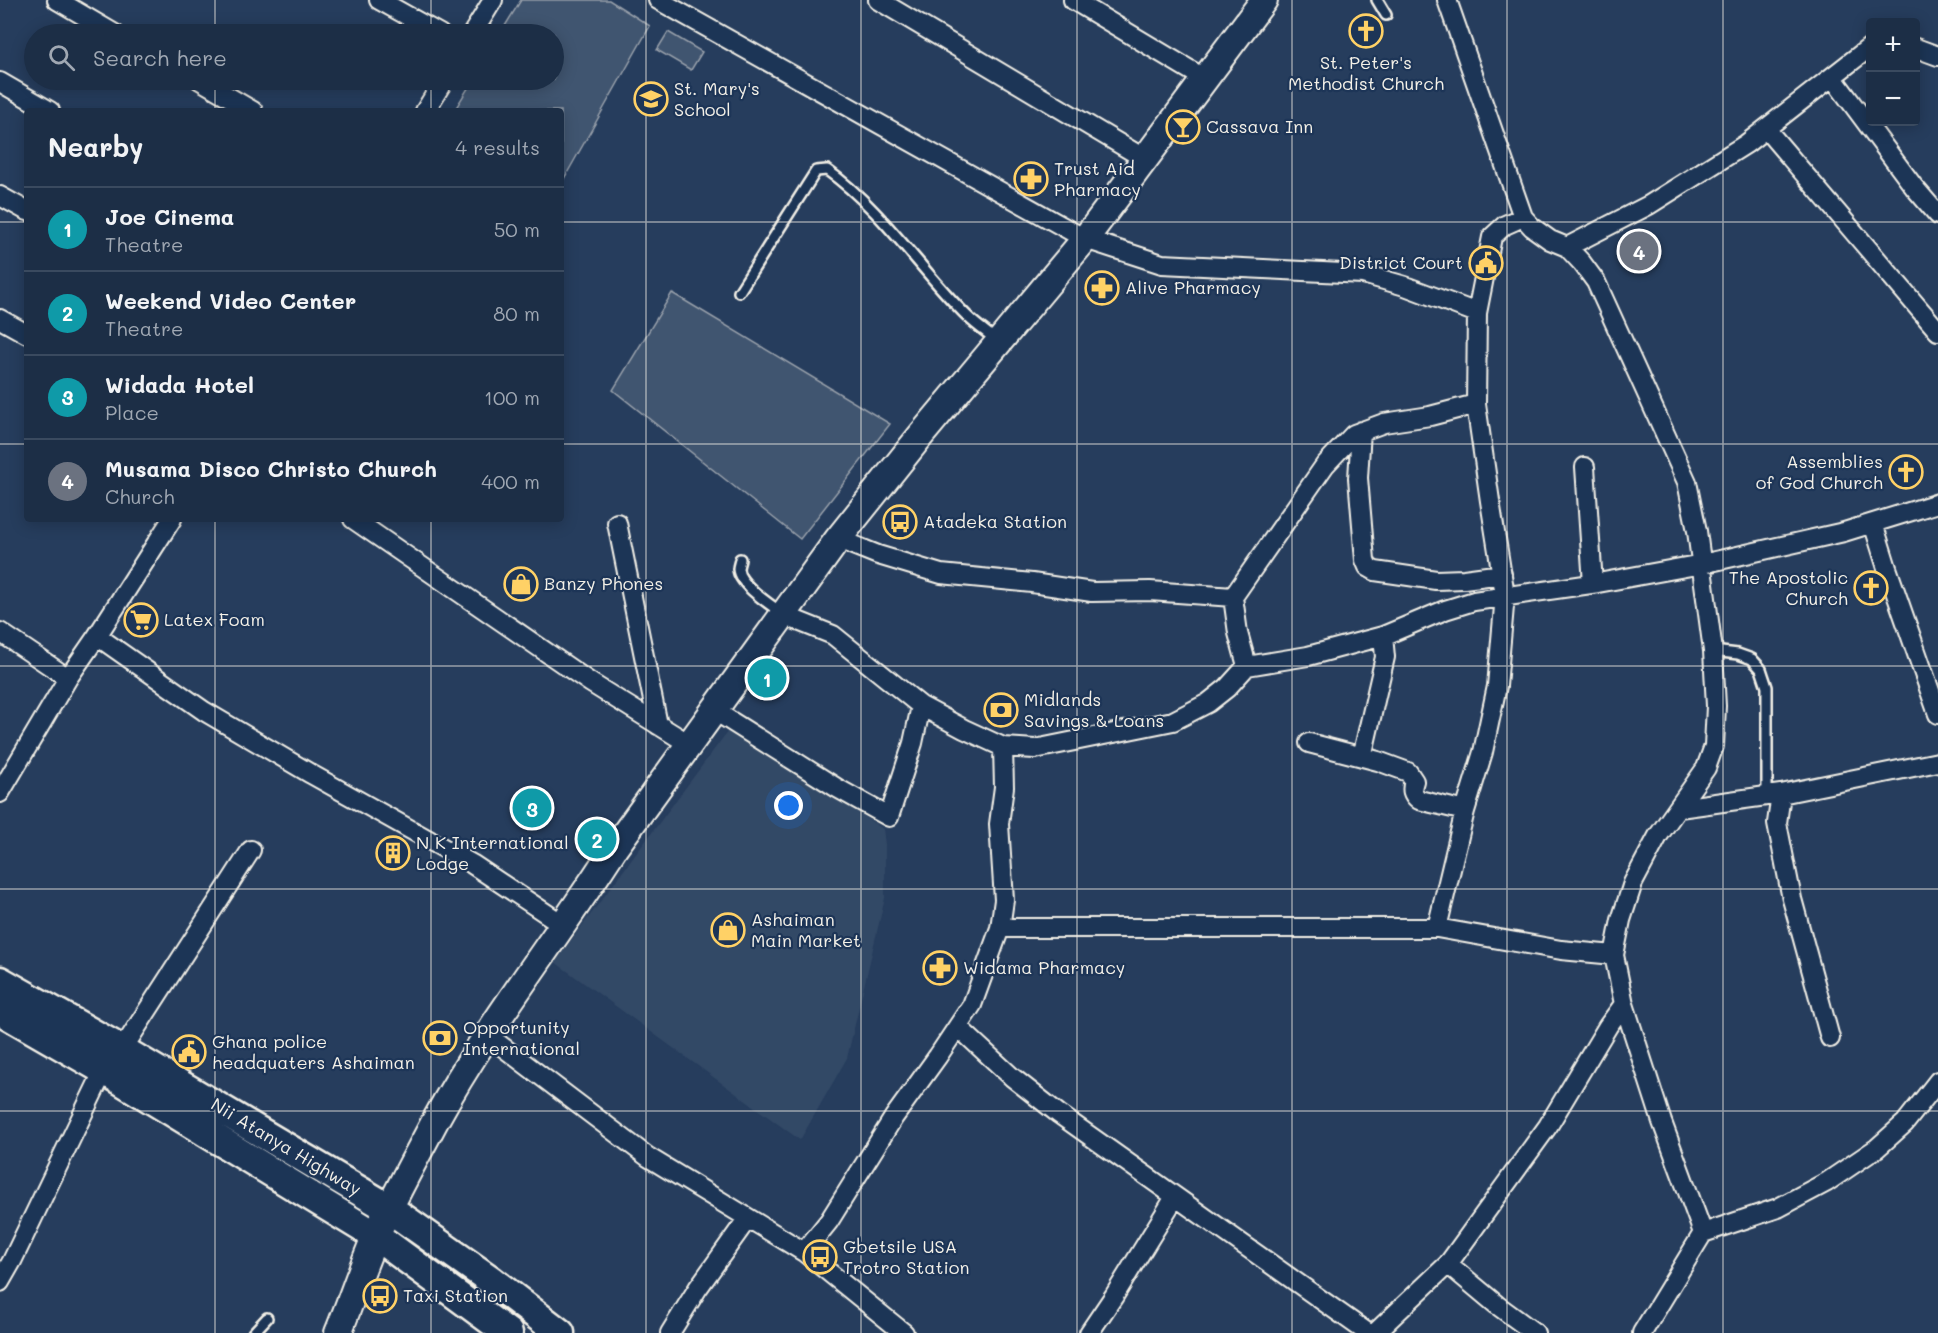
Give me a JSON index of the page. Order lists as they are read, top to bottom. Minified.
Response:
{"streets":{"main road":["Nii Atanya Highway"]},"places":{"church":["St. Peter's Methodist Church","Assemblies of God Church","The Apostolic Church"],"school or university":["St. Mary's School"],"bar":["Cassava Inn"],"pharmacy":["Trust Aid Pharmacy","Alive Pharmacy","Widama Pharmacy"],"public building":["District Court","Ghana police headquaters Ashaiman"],"bus stop":["Atadeka Station","Gbetsile USA Trotro Station","Taxi Station"],"shop":["Banzy Phones","Ashaiman Main Market"],"supermarket":["Latex Foam"],"bank":["Midlands Savings & Loans","Opportunity International"],"building":["N K International Lodge"]},"page":{"map_buttons":["+","−"],"search":"Search here","heading":["Nearby","4 results"],"list":[{"mark":"1","name":"Joe Cinema","note":"Theatre","value":"50 m"},{"mark":"2","name":"Weekend Video Center","note":"Theatre","value":"80 m"},{"mark":"3","name":"Widada Hotel","note":"Place","value":"100 m"},{"mark":"4","name":"Musama Disco Christo Church","note":"Church","value":"400 m"}],"pins":["4","1","3","2"]}}
